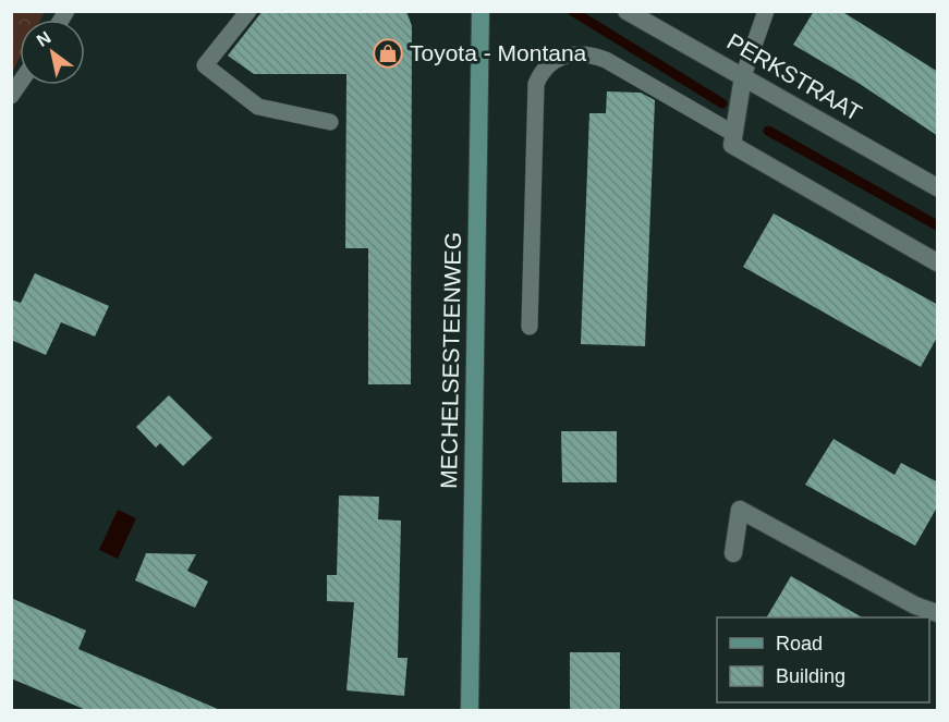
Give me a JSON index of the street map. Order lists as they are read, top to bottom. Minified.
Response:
{"streets":{"main road":["MECHELSESTEENWEG"],"street":["PERKSTRAAT"]},"places":{"shop":["Toyota - Montana"]},"legend":["Road","Building"],"north":"top left"}
